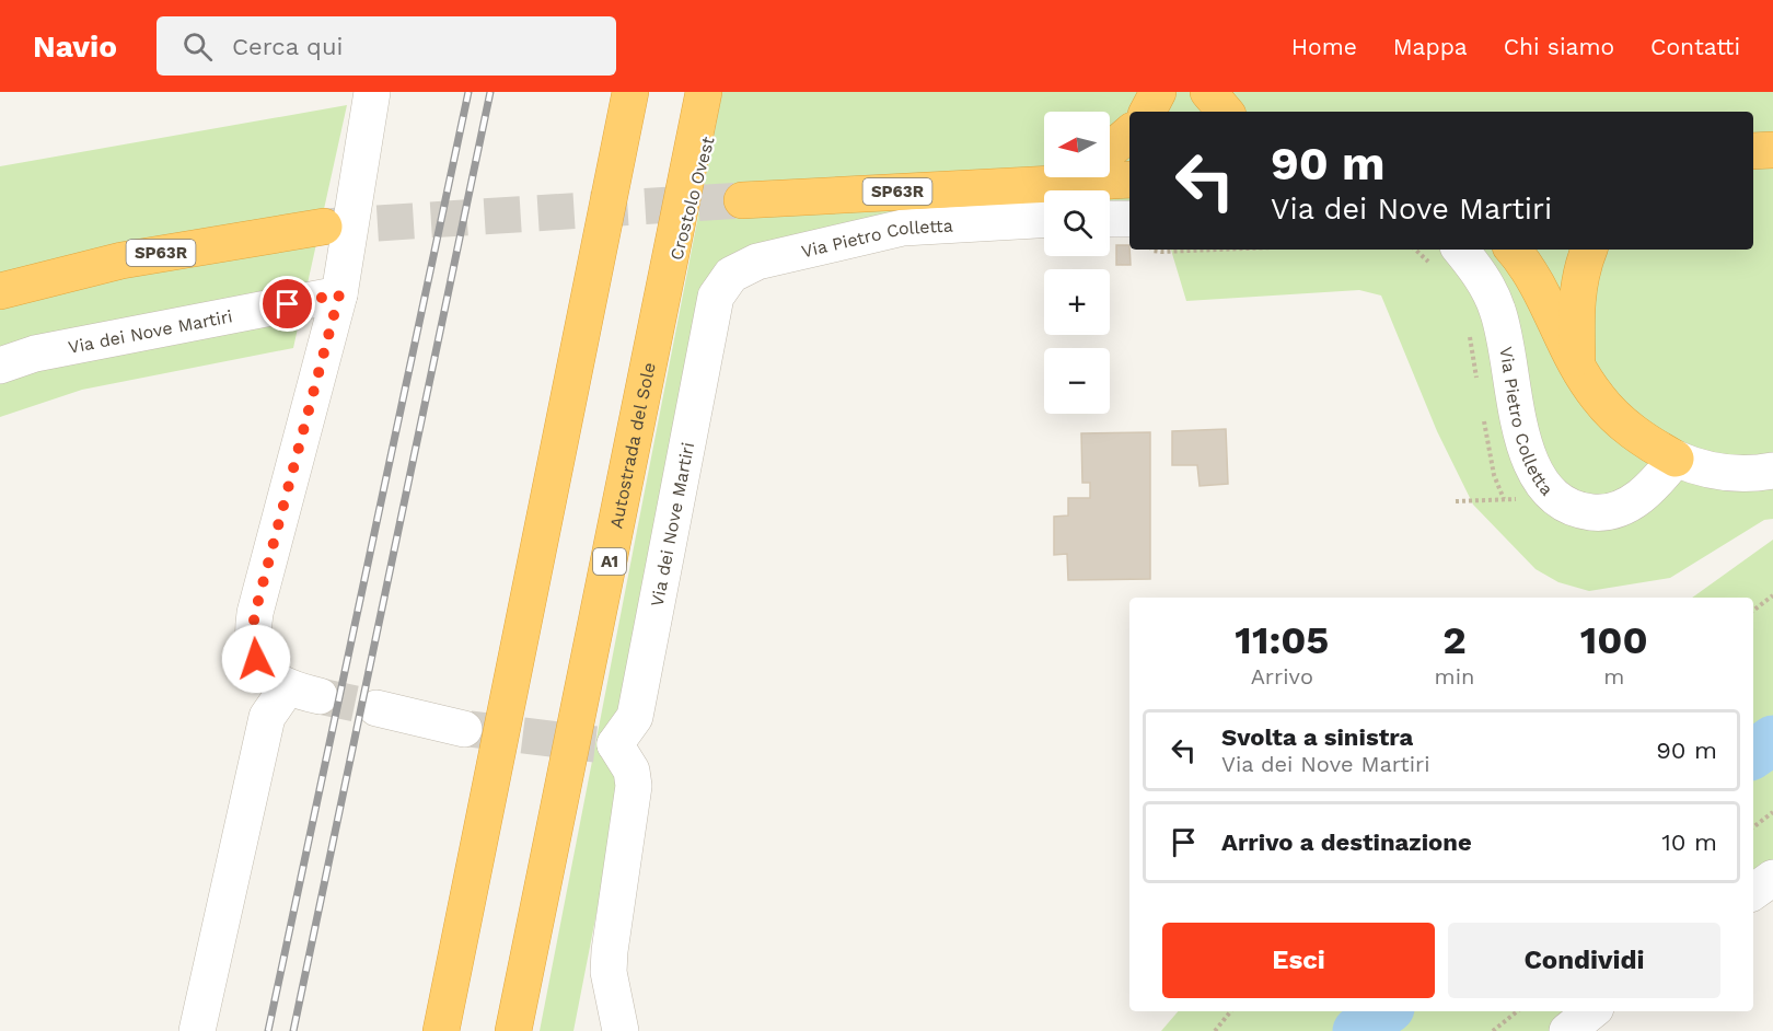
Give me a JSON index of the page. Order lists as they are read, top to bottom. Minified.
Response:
{"streets":{"highway":["SP63R","Autostrada del Sole","A1"],"street":["Crostolo Ovest","Via Pietro Colletta","Via dei Nove Martiri"]},"crossings":[["Crostolo Ovest","Autostrada del Sole"],["Via Pietro Colletta","Via dei Nove Martiri"]],"north":"left","page":{"header":"Navio","search":"Cerca qui","nav":["Home","Mappa","Chi siamo","Contatti"],"map_buttons":["+","−"],"turn":["90 m","Via dei Nove Martiri"],"eta":["11:05","Arrivo","2","min","100","m"],"list":[{"name":"Svolta a sinistra","note":"Via dei Nove Martiri","value":"90 m"},{"name":"Arrivo a destinazione","value":"10 m"}],"buttons":["Esci","Condividi"]}}
